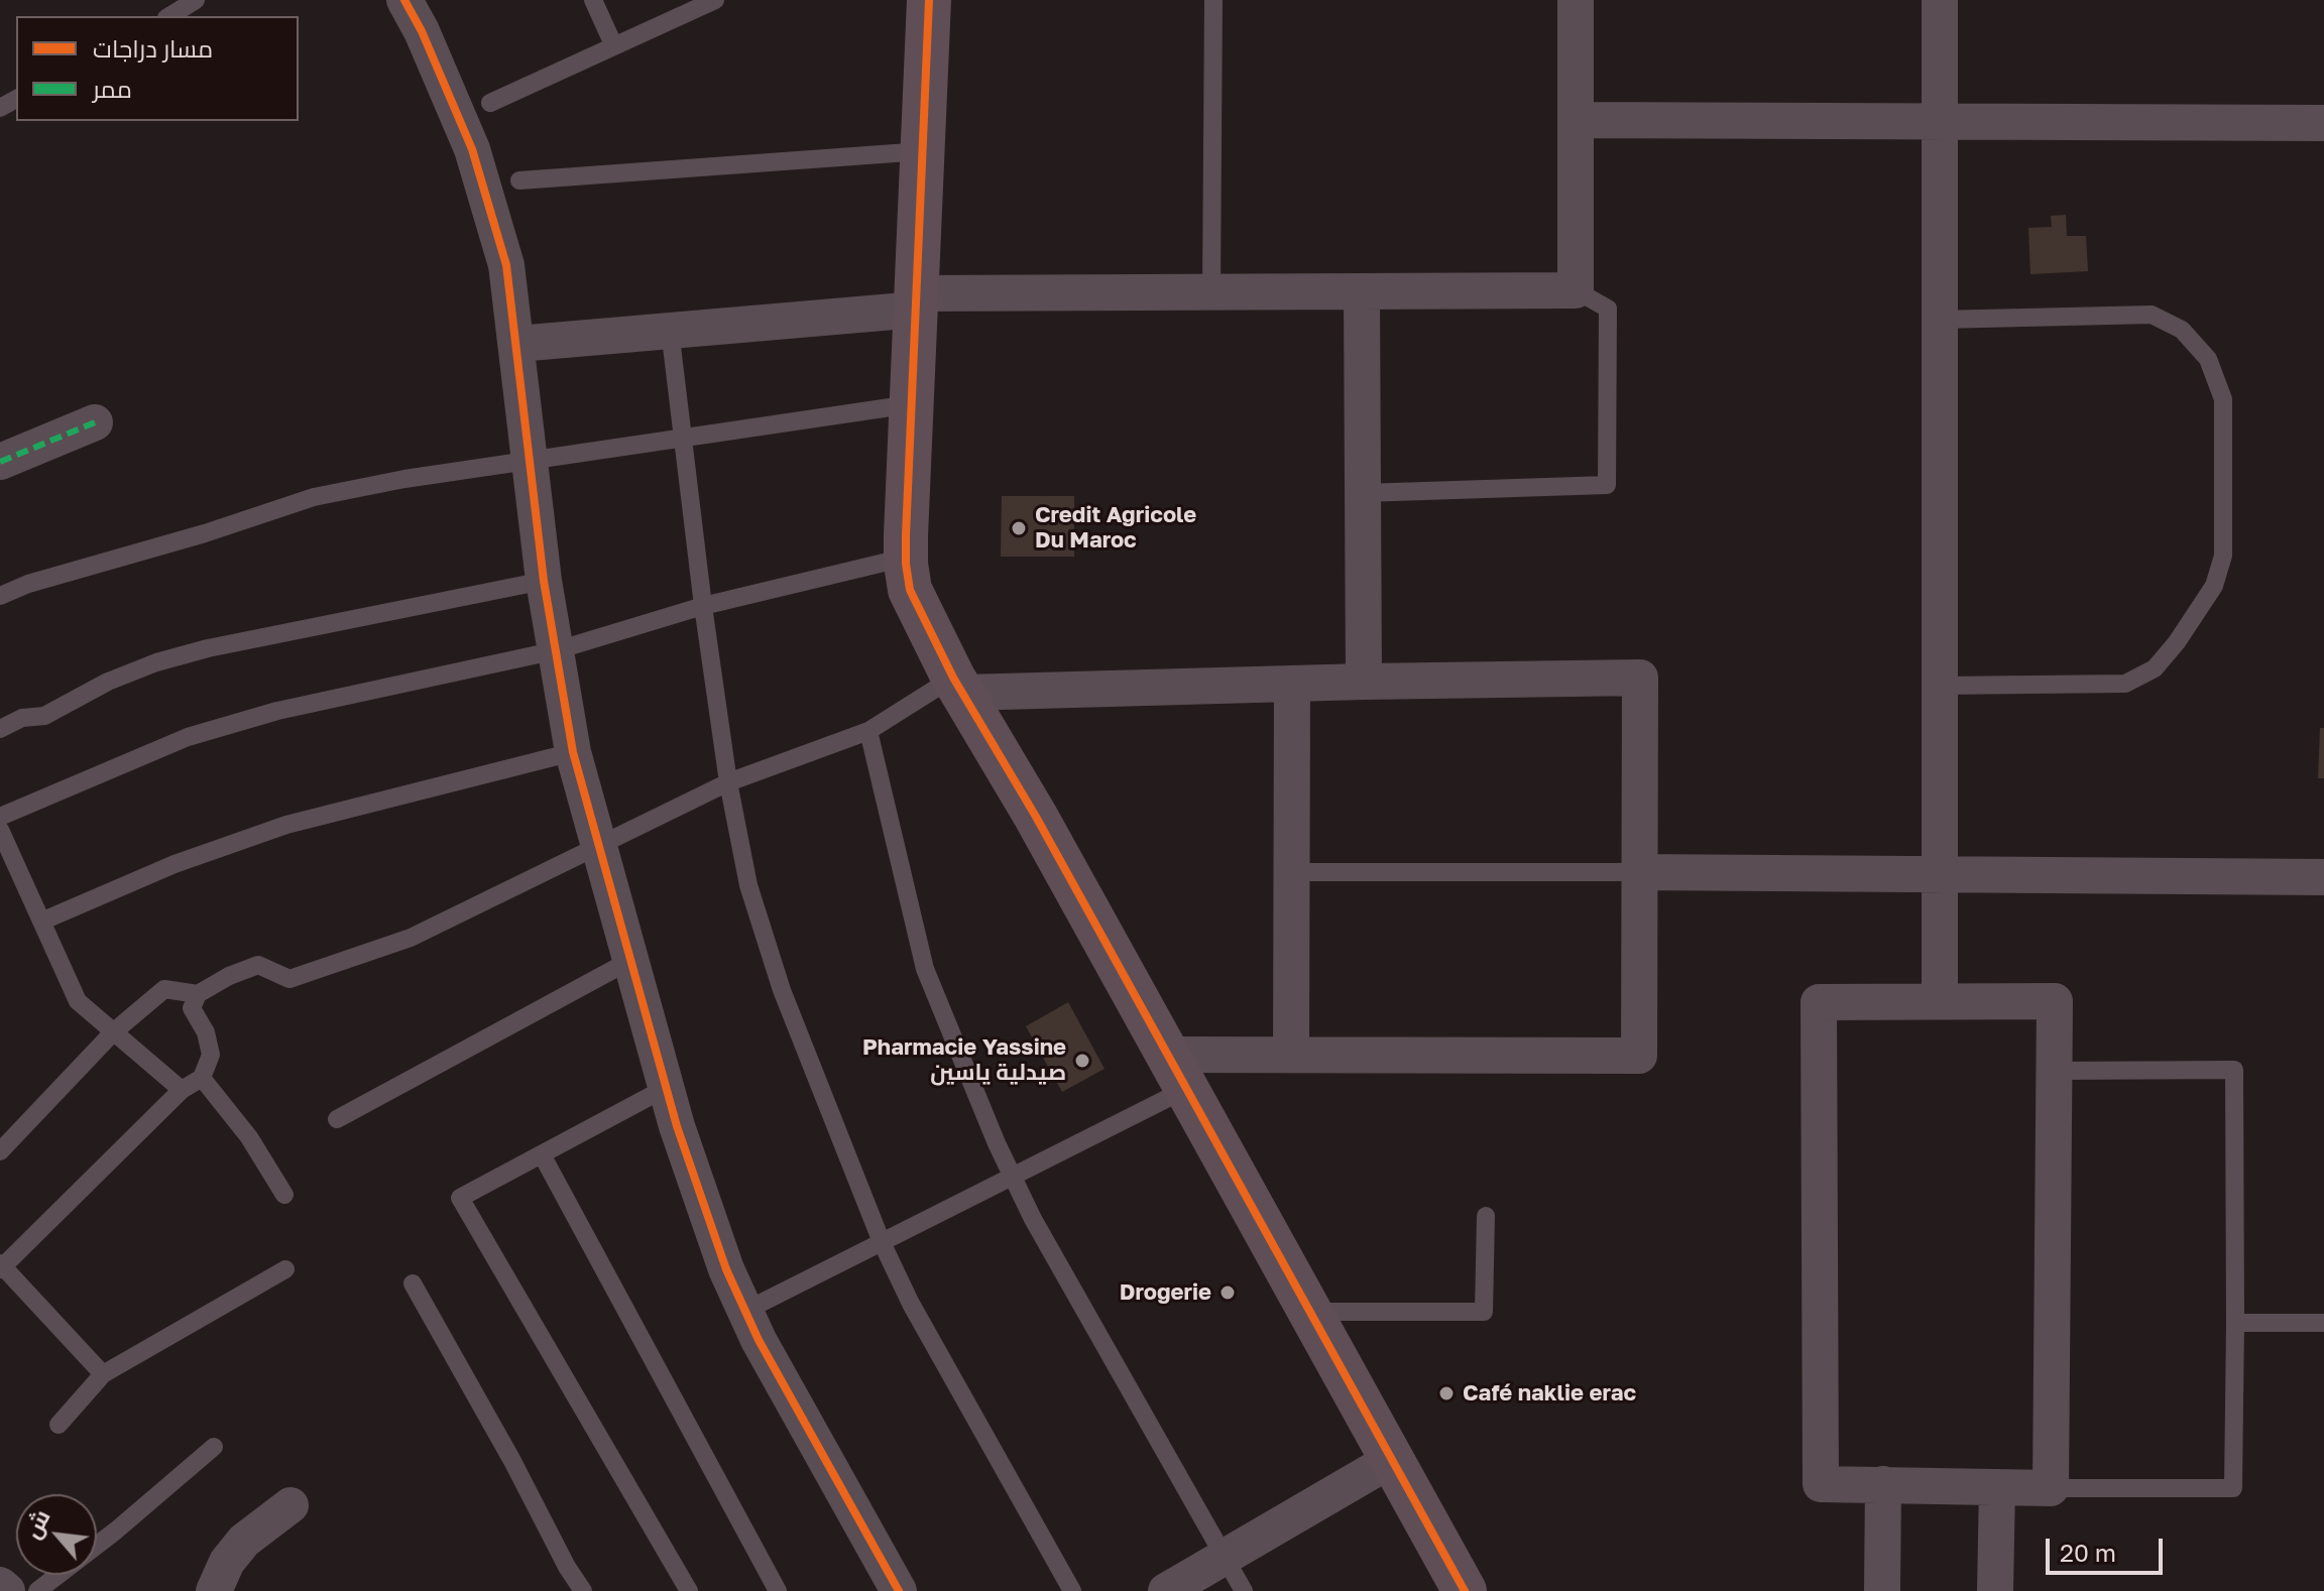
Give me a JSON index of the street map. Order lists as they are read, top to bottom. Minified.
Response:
{"places":["Credit Agricole Du Maroc","Pharmacie Yassine صيدلية ياسين","Drogerie","Café naklie erac"],"legend":["مسار دراجات","ممر"],"scale_bar":"20 m","north":"top left"}
